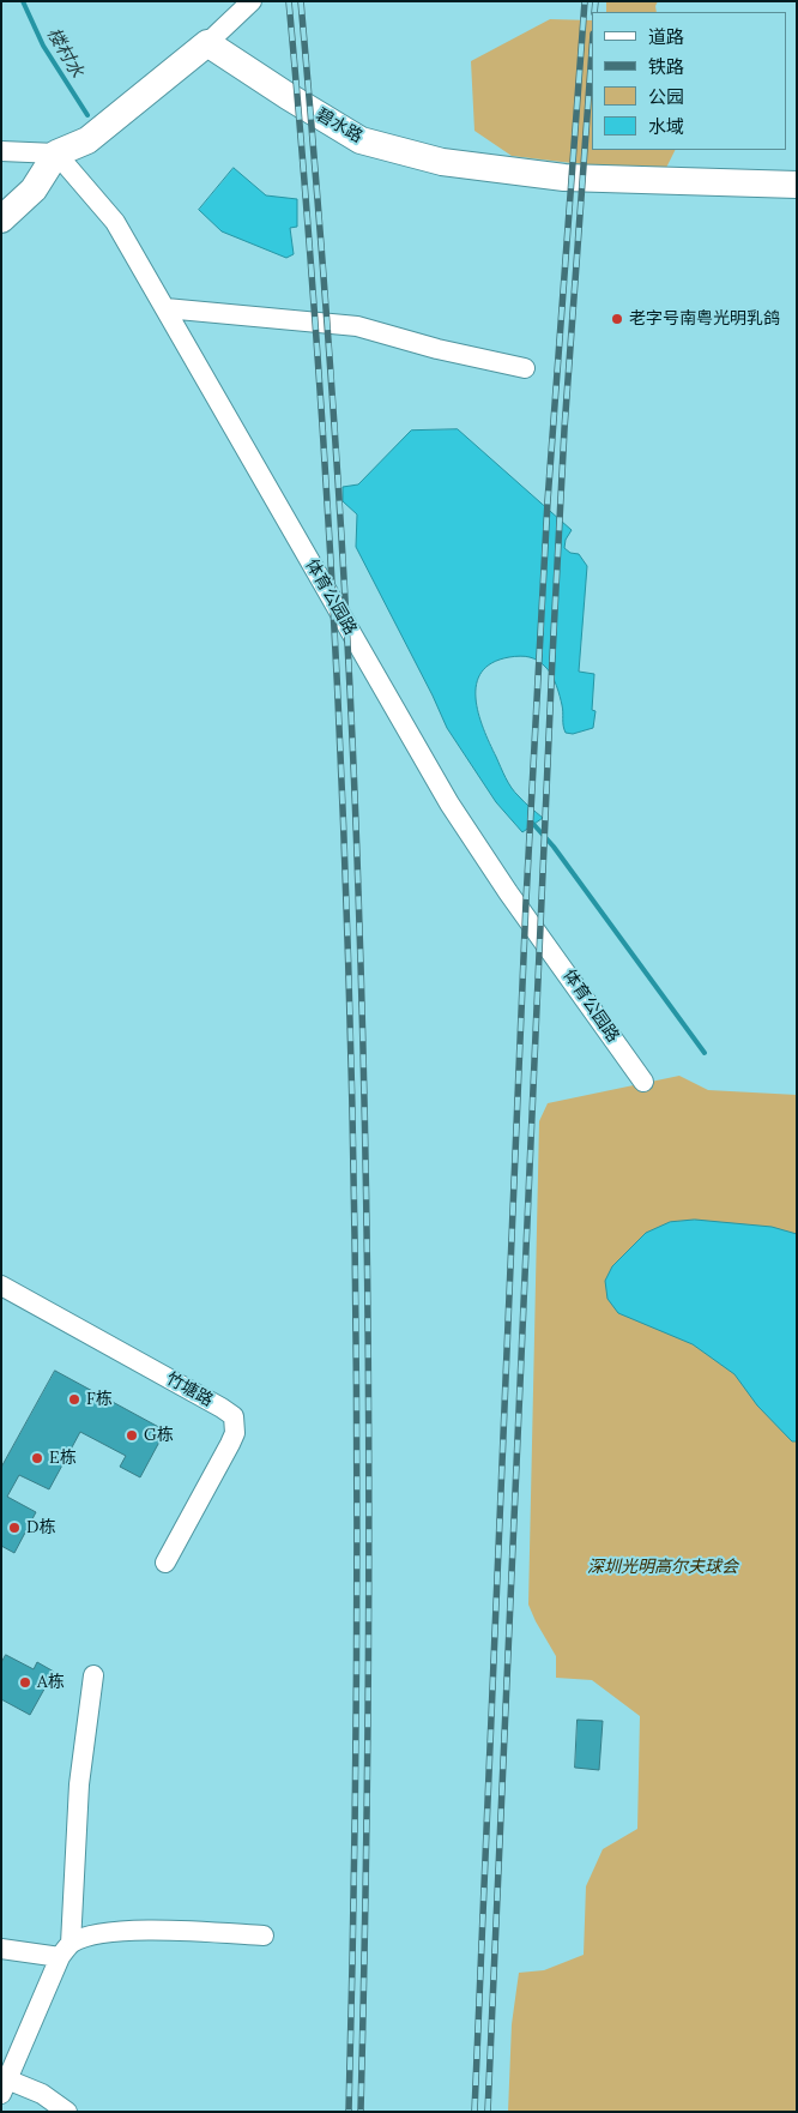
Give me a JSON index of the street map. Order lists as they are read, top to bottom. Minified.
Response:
{"streets":{"street":["碧水路","体育公园路","竹塘路"]},"water":["楼村水"],"parks":["深圳光明高尔夫球会"],"places":["老字号南粤光明乳鸽","F栋","G栋","E栋","D栋","A栋"],"legend":["道路","铁路","公园","水域"]}
